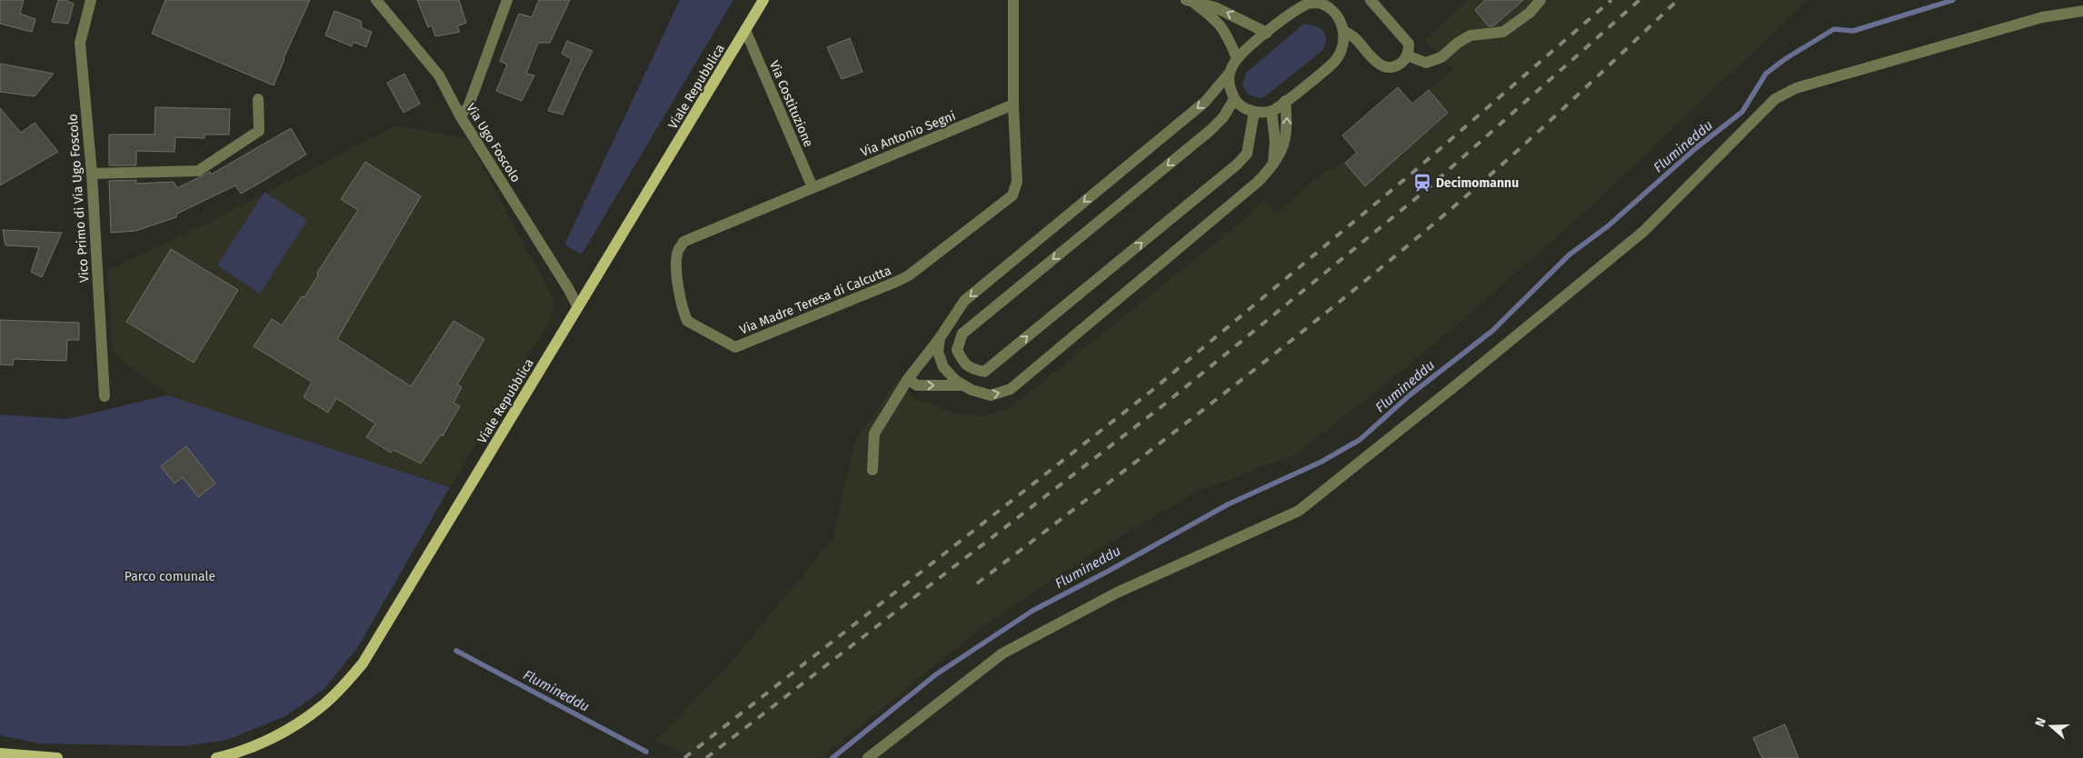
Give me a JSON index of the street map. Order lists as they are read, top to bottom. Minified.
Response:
{"streets":{"main road":["Viale Repubblica"],"street":["Via Costituzione","Via Antonio Segni","Via Ugo Foscolo","Vico Primo di Via Ugo Foscolo","Via Madre Teresa di Calcutta"]},"crossings":[["Viale Repubblica","Via Costituzione"],["Viale Repubblica","Via Ugo Foscolo"],["Via Costituzione","Via Antonio Segni"],["Via Costituzione","Via Madre Teresa di Calcutta"],["Via Antonio Segni","Via Madre Teresa di Calcutta"]],"water":["Flumineddu"],"parks":["Parco comunale"],"places":{"station":["Decimomannu"]},"north":"left"}
